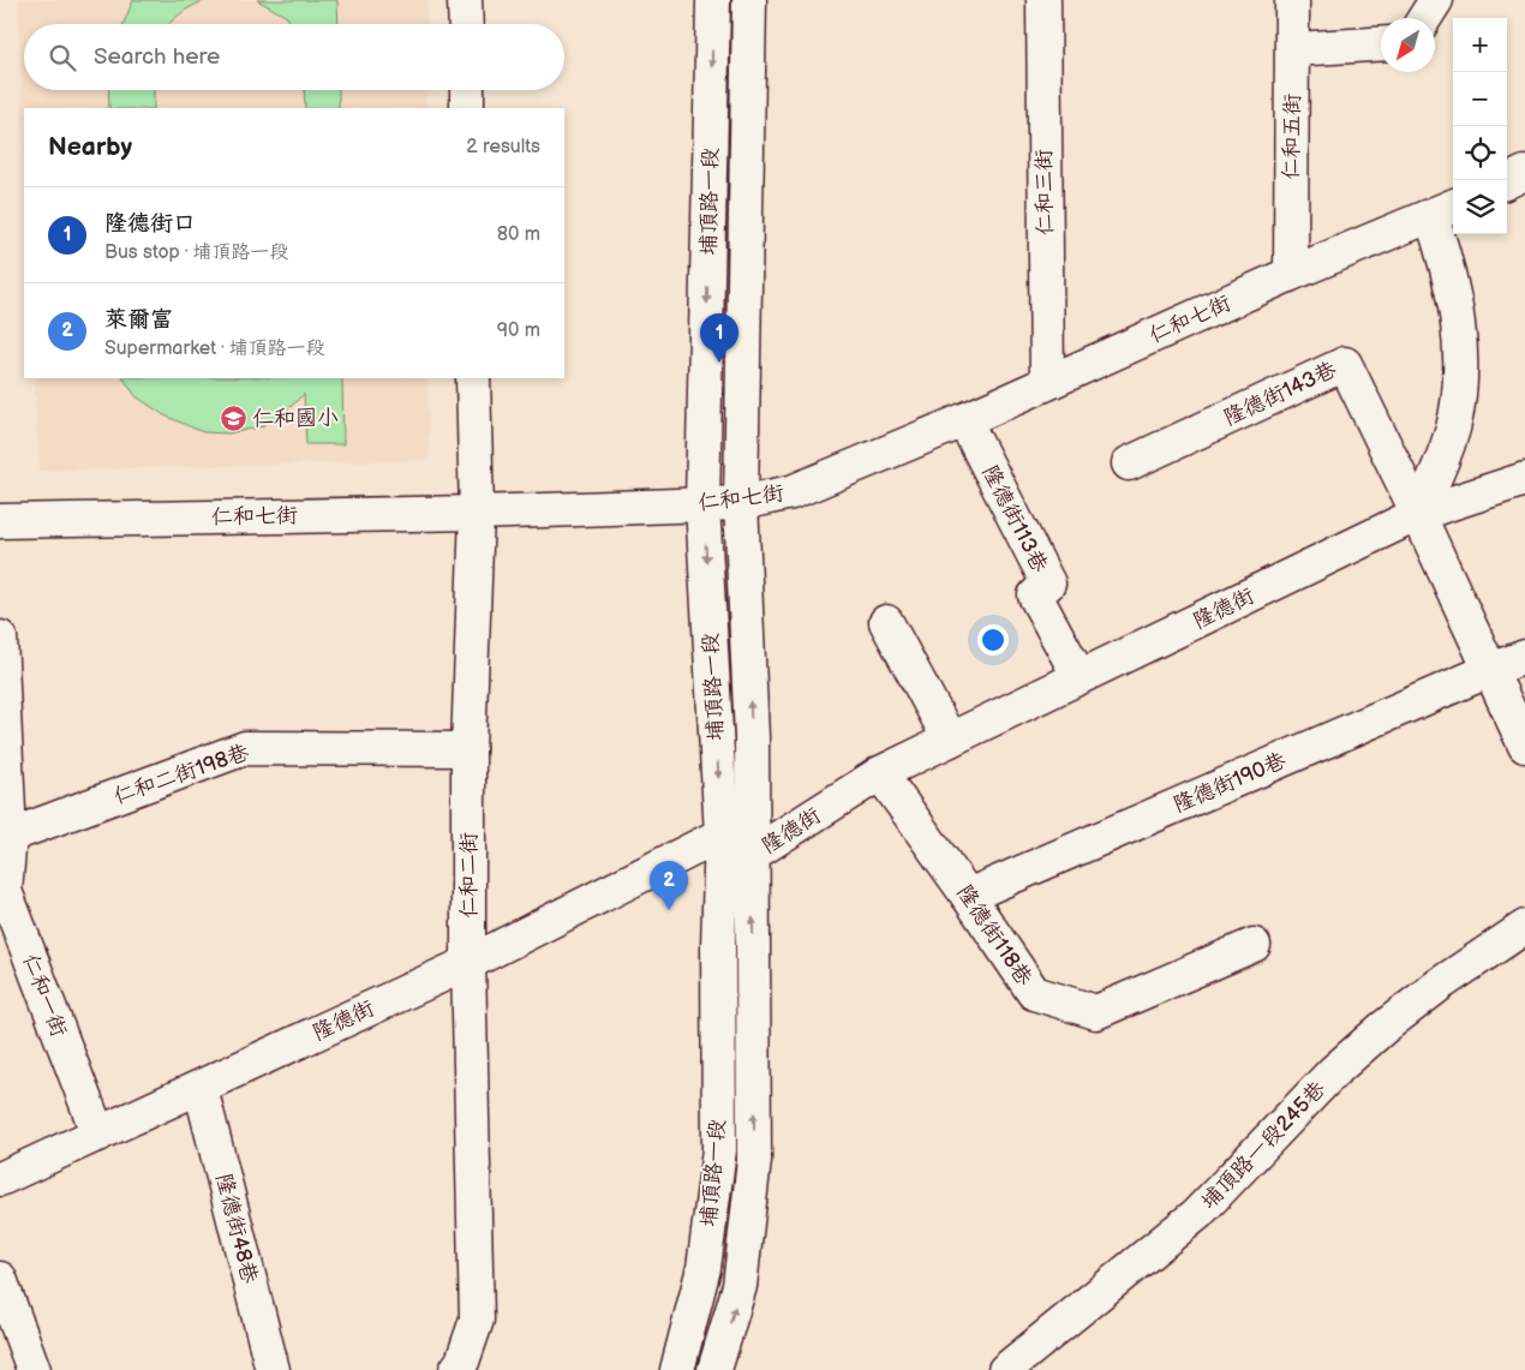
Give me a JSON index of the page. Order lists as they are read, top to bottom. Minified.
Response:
{"streets":{"street":["仁和五街","仁和三街","埔頂路一段","仁和七街","隆德街143巷","隆德街113巷","隆德街","仁和二街198巷","隆德街190巷","仁和二街","隆德街118巷","仁和一街","埔頂路一段245巷","隆德街48巷"]},"crossings":[["仁和五街","仁和七街"],["仁和三街","仁和七街"],["埔頂路一段","仁和七街"],["埔頂路一段","隆德街"],["仁和七街","隆德街113巷"],["仁和七街","仁和二街"],["隆德街143巷","隆德街"],["隆德街113巷","隆德街"],["隆德街","仁和二街"],["隆德街","隆德街118巷"],["隆德街","仁和一街"],["隆德街","隆德街48巷"],["仁和二街198巷","仁和二街"],["仁和二街198巷","仁和一街"],["隆德街190巷","隆德街118巷"]],"places":{"school or university":["仁和國小"]},"north":"bottom left","page":{"map_buttons":["+","−"],"search":"Search here","heading":["Nearby","2 results"],"list":[{"mark":"1","name":"隆德街口","note":"Bus stop · 埔頂路一段","value":"80 m"},{"mark":"2","name":"萊爾富","note":"Supermarket · 埔頂路一段","value":"90 m"}],"pins":["1","2"]}}
